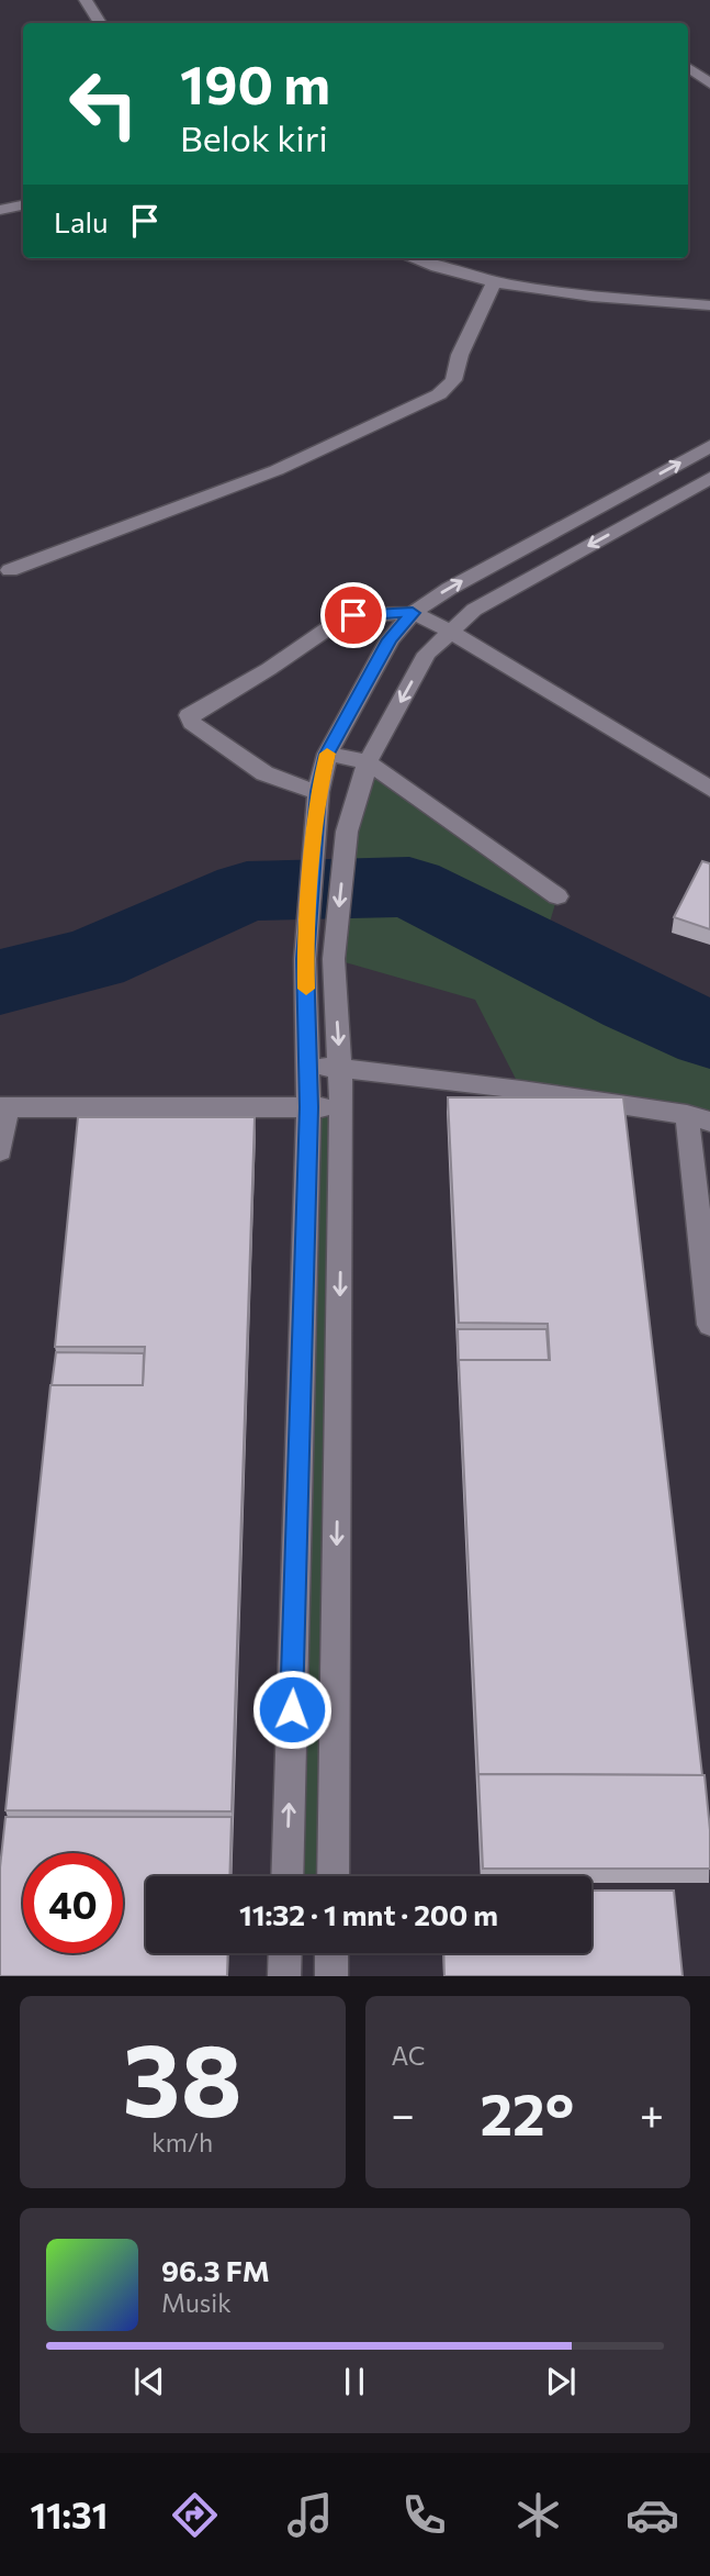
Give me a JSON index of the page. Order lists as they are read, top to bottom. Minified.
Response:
{"page":{"turn":["190 m","Belok kiri"],"then":"Lalu","limit":"40","trip":"11:32 · 1 mnt · 200 m","tile":[["38","km/h"],"AC"],"heat":["−","22°","+"],"song":["96.3 FM","Musik"],"tabs":"11:31"}}
